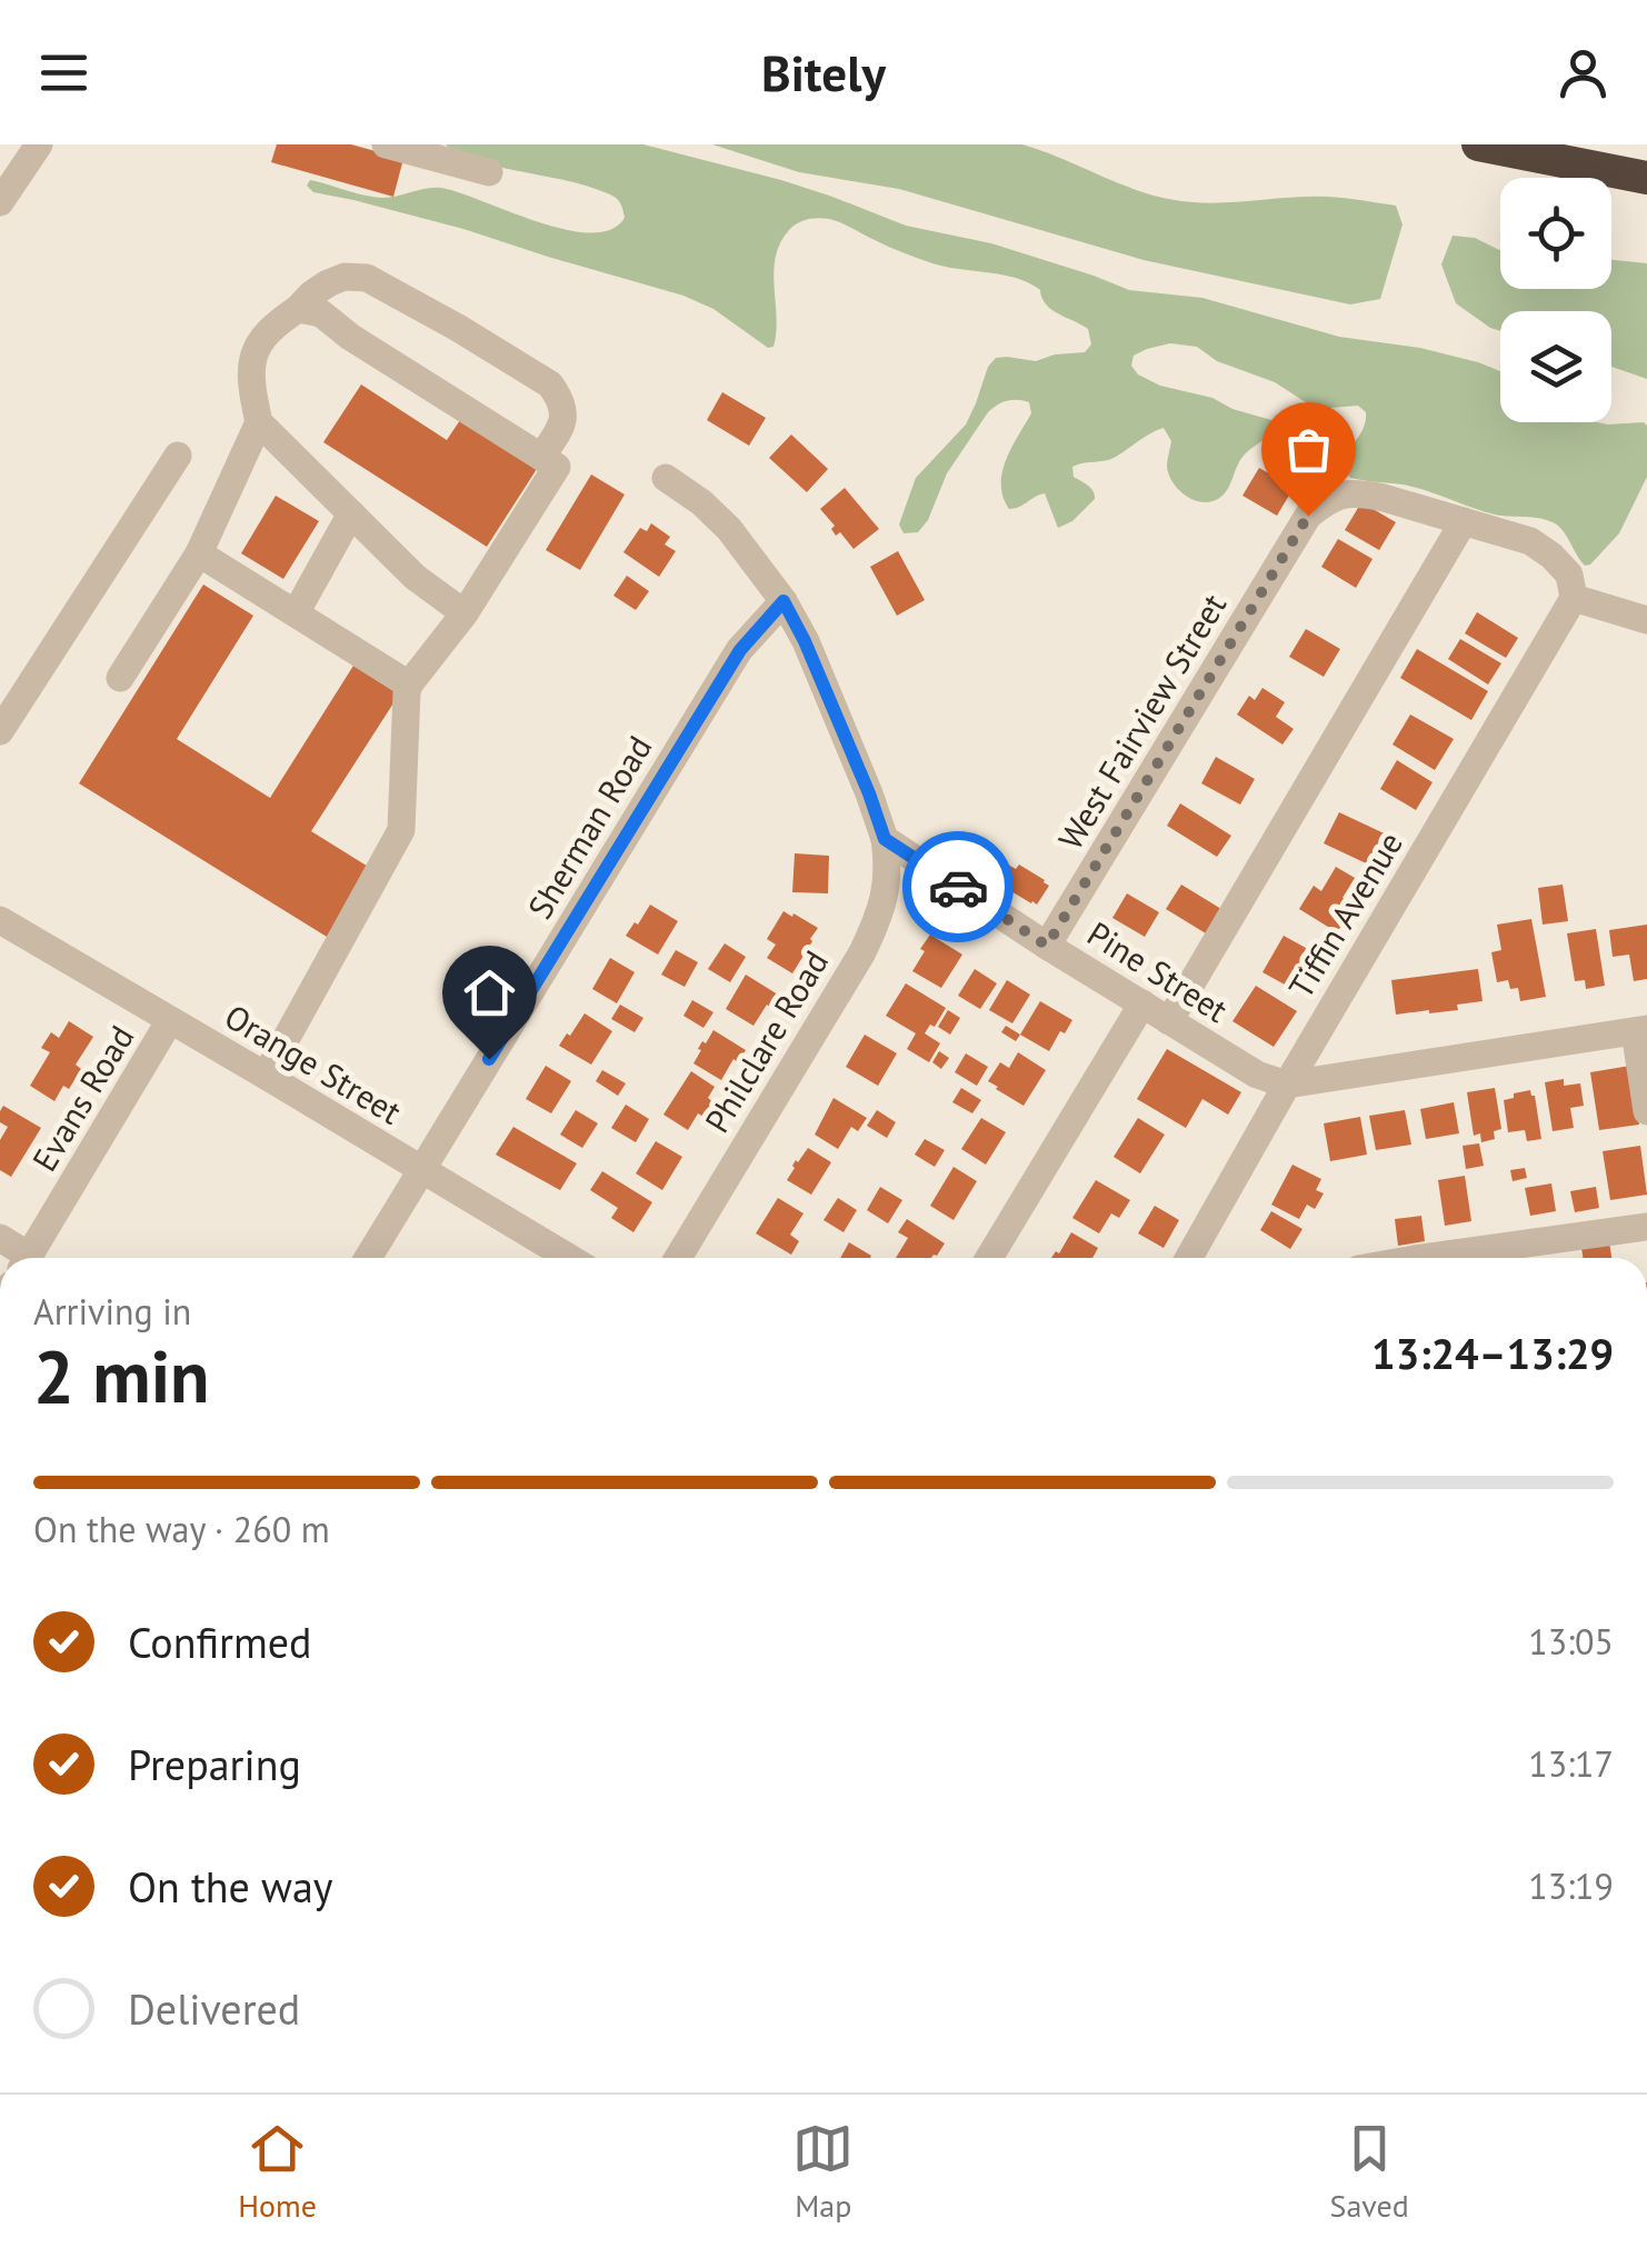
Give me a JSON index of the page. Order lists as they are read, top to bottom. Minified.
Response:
{"streets":{"street":["West Fairview Street","Sherman Road","Tiffin Avenue","Pine Street","Philclare Road","Orange Street","Evans Road"]},"crossings":[["West Fairview Street","Tiffin Avenue"],["West Fairview Street","Pine Street"],["Sherman Road","Orange Street"],["Tiffin Avenue","Pine Street"],["Pine Street","Philclare Road"],["Orange Street","Evans Road"]],"page":{"header":"Bitely","heading":["2 min","Arriving in","13:24–13:29"],"bar":"On the way · 260 m","list":[["Confirmed","13:05"],["Preparing","13:17"],["On the way","13:19"],"Delivered"],"tabs":["Home","Map","Saved"]}}
